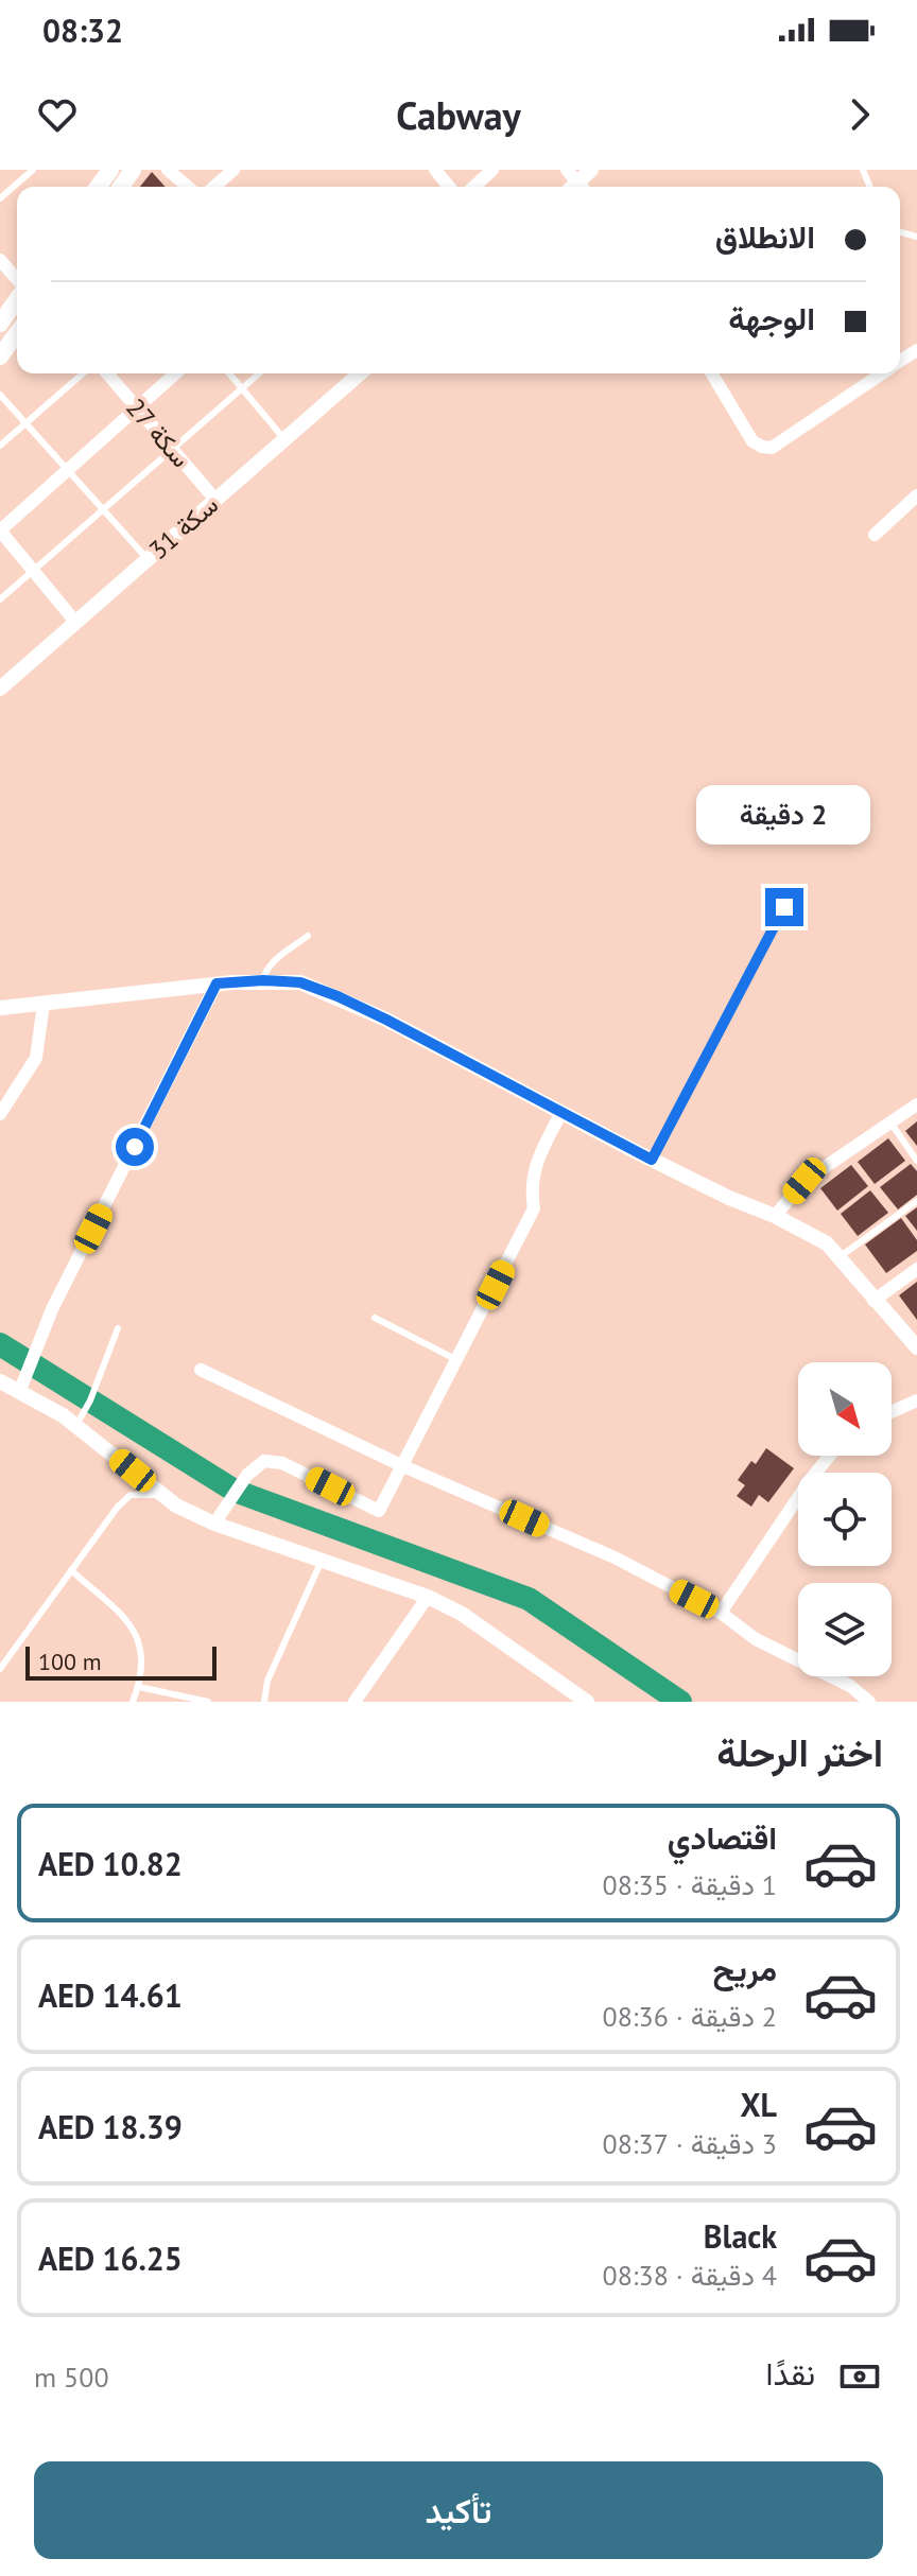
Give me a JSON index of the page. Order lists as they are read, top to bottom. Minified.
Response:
{"streets":{"street":["سكة 27","سكة 31"]},"crossings":[["سكة 27","سكة 31"]],"scale_bar":"100 m","north":"bottom right","page":{"status":"08:32","header":"Cabway","banner":["الانطلاق","الوجهة"],"bubble":"2 دقيقة","scale":"100 m","heading":"اختر الرحلة","list":[{"name":"اقتصادي","note":"1 دقيقة · 08:35","value":"AED 10.82"},{"name":"مريح","note":"2 دقيقة · 08:36","value":"AED 14.61"},{"name":"XL","note":"3 دقيقة · 08:37","value":"AED 18.39"},{"name":"Black","note":"4 دقيقة · 08:38","value":"AED 16.25"}],"pay":["نقدًا","500 m"],"buttons":"تأكيد"}}
